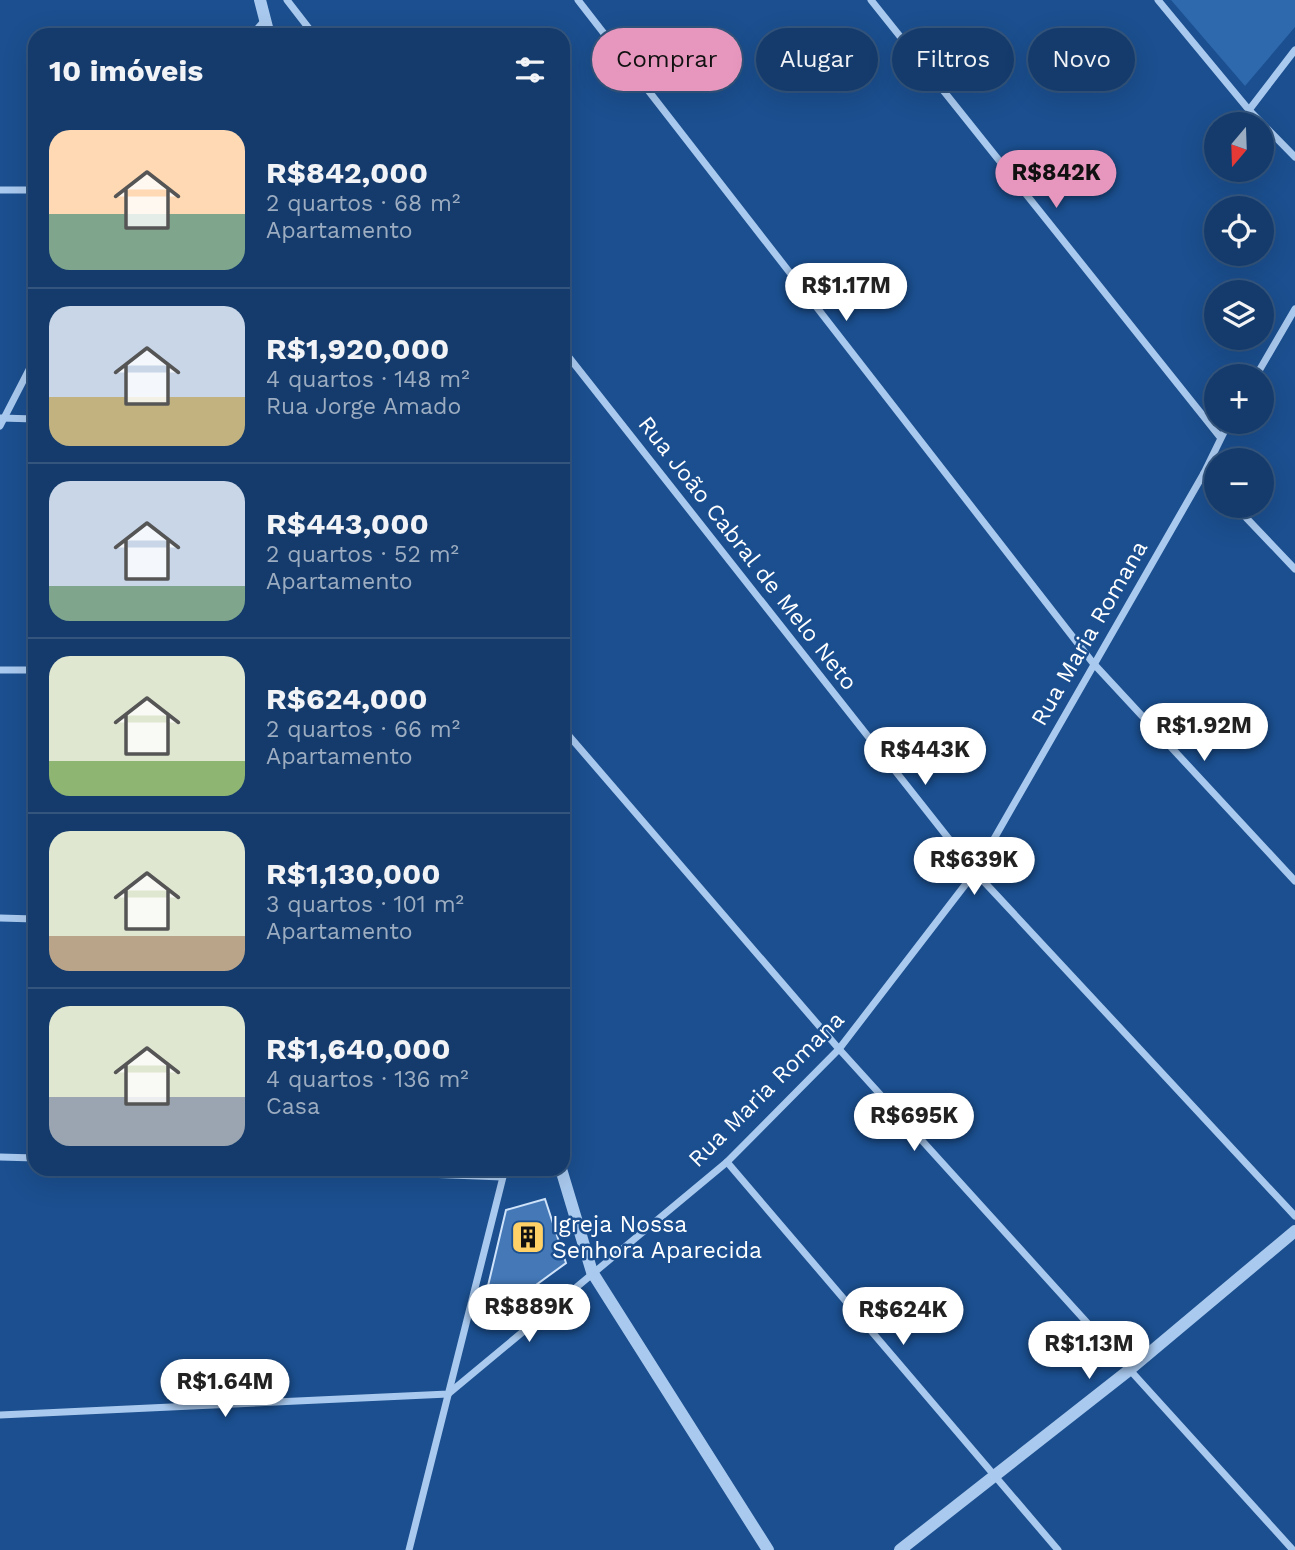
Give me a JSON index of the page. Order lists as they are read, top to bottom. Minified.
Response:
{"streets":{"street":["Rua João Cabral de Melo Neto","Rua Maria Romana"]},"crossings":[["Rua João Cabral de Melo Neto","Rua Maria Romana"]],"places":{"building":["Igreja Nossa Senhora Aparecida"]},"north":"bottom","page":{"chip":["Comprar","Alugar","Filtros","Novo"],"heading":"10 imóveis","map_buttons":["+","−"],"list":[{"name":"R$842,000","note":"2 quartos · 68 m² · Apartamento"},{"name":"R$1,920,000","note":"4 quartos · 148 m² · Rua Jorge Amado"},{"name":"R$443,000","note":"2 quartos · 52 m² · Apartamento"},{"name":"R$624,000","note":"2 quartos · 66 m² · Apartamento"},{"name":"R$1,130,000","note":"3 quartos · 101 m² · Apartamento"},{"name":"R$1,640,000","note":"4 quartos · 136 m² · Casa"}],"price":["R$842K","R$1.17M","R$1.92M","R$443K","R$639K","R$695K","R$889K","R$624K","R$1.13M","R$1.64M"]}}
